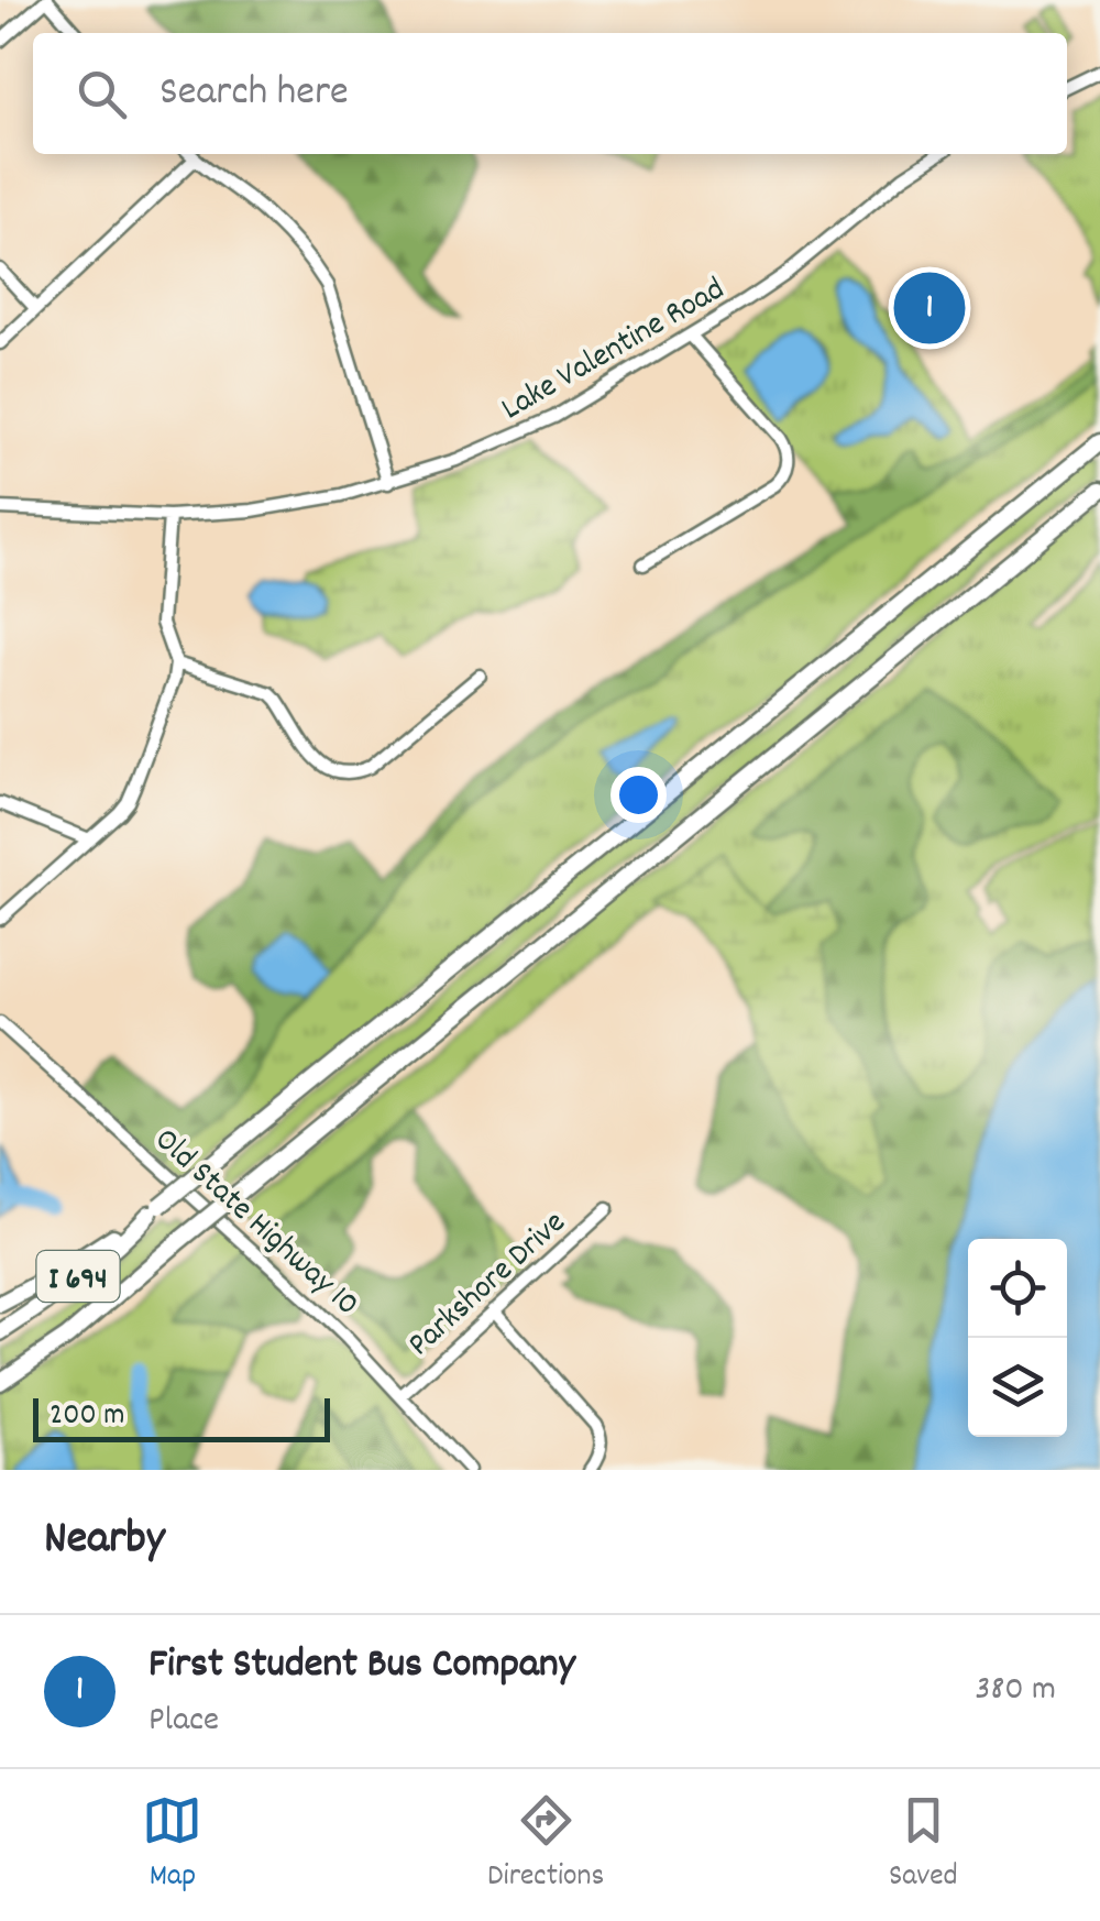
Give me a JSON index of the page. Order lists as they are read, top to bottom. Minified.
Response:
{"streets":{"highway":["I 694"],"street":["Lake Valentine Road","Old State Highway 10","Parkshore Drive"]},"crossings":[["Old State Highway 10","Parkshore Drive"]],"scale_bar":"200 m","page":{"search":"Search here","pins":"1","scale":"200 m","heading":"Nearby","list":[{"mark":"1","name":"First Student Bus Company","note":"Place","value":"380 m"}],"nav":["Map","Directions","Saved"]}}
